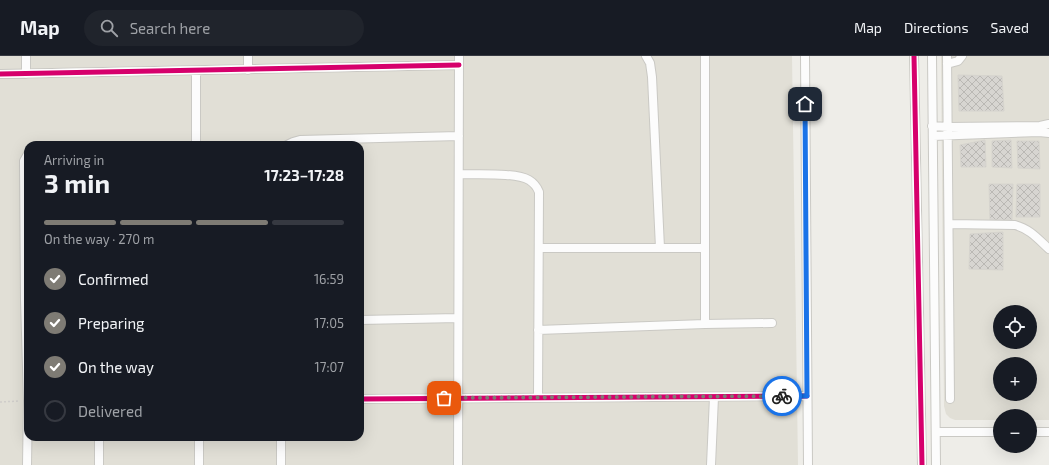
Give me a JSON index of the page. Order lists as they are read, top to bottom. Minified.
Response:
{"page":{"header":"Map","search":"Search here","nav":["Map","Directions","Saved"],"heading":["3 min","Arriving in","17:23–17:28"],"bar":"On the way · 270 m","list":[["Confirmed","16:59"],["Preparing","17:05"],["On the way","17:07"],"Delivered"],"map_buttons":["+","−"]}}
